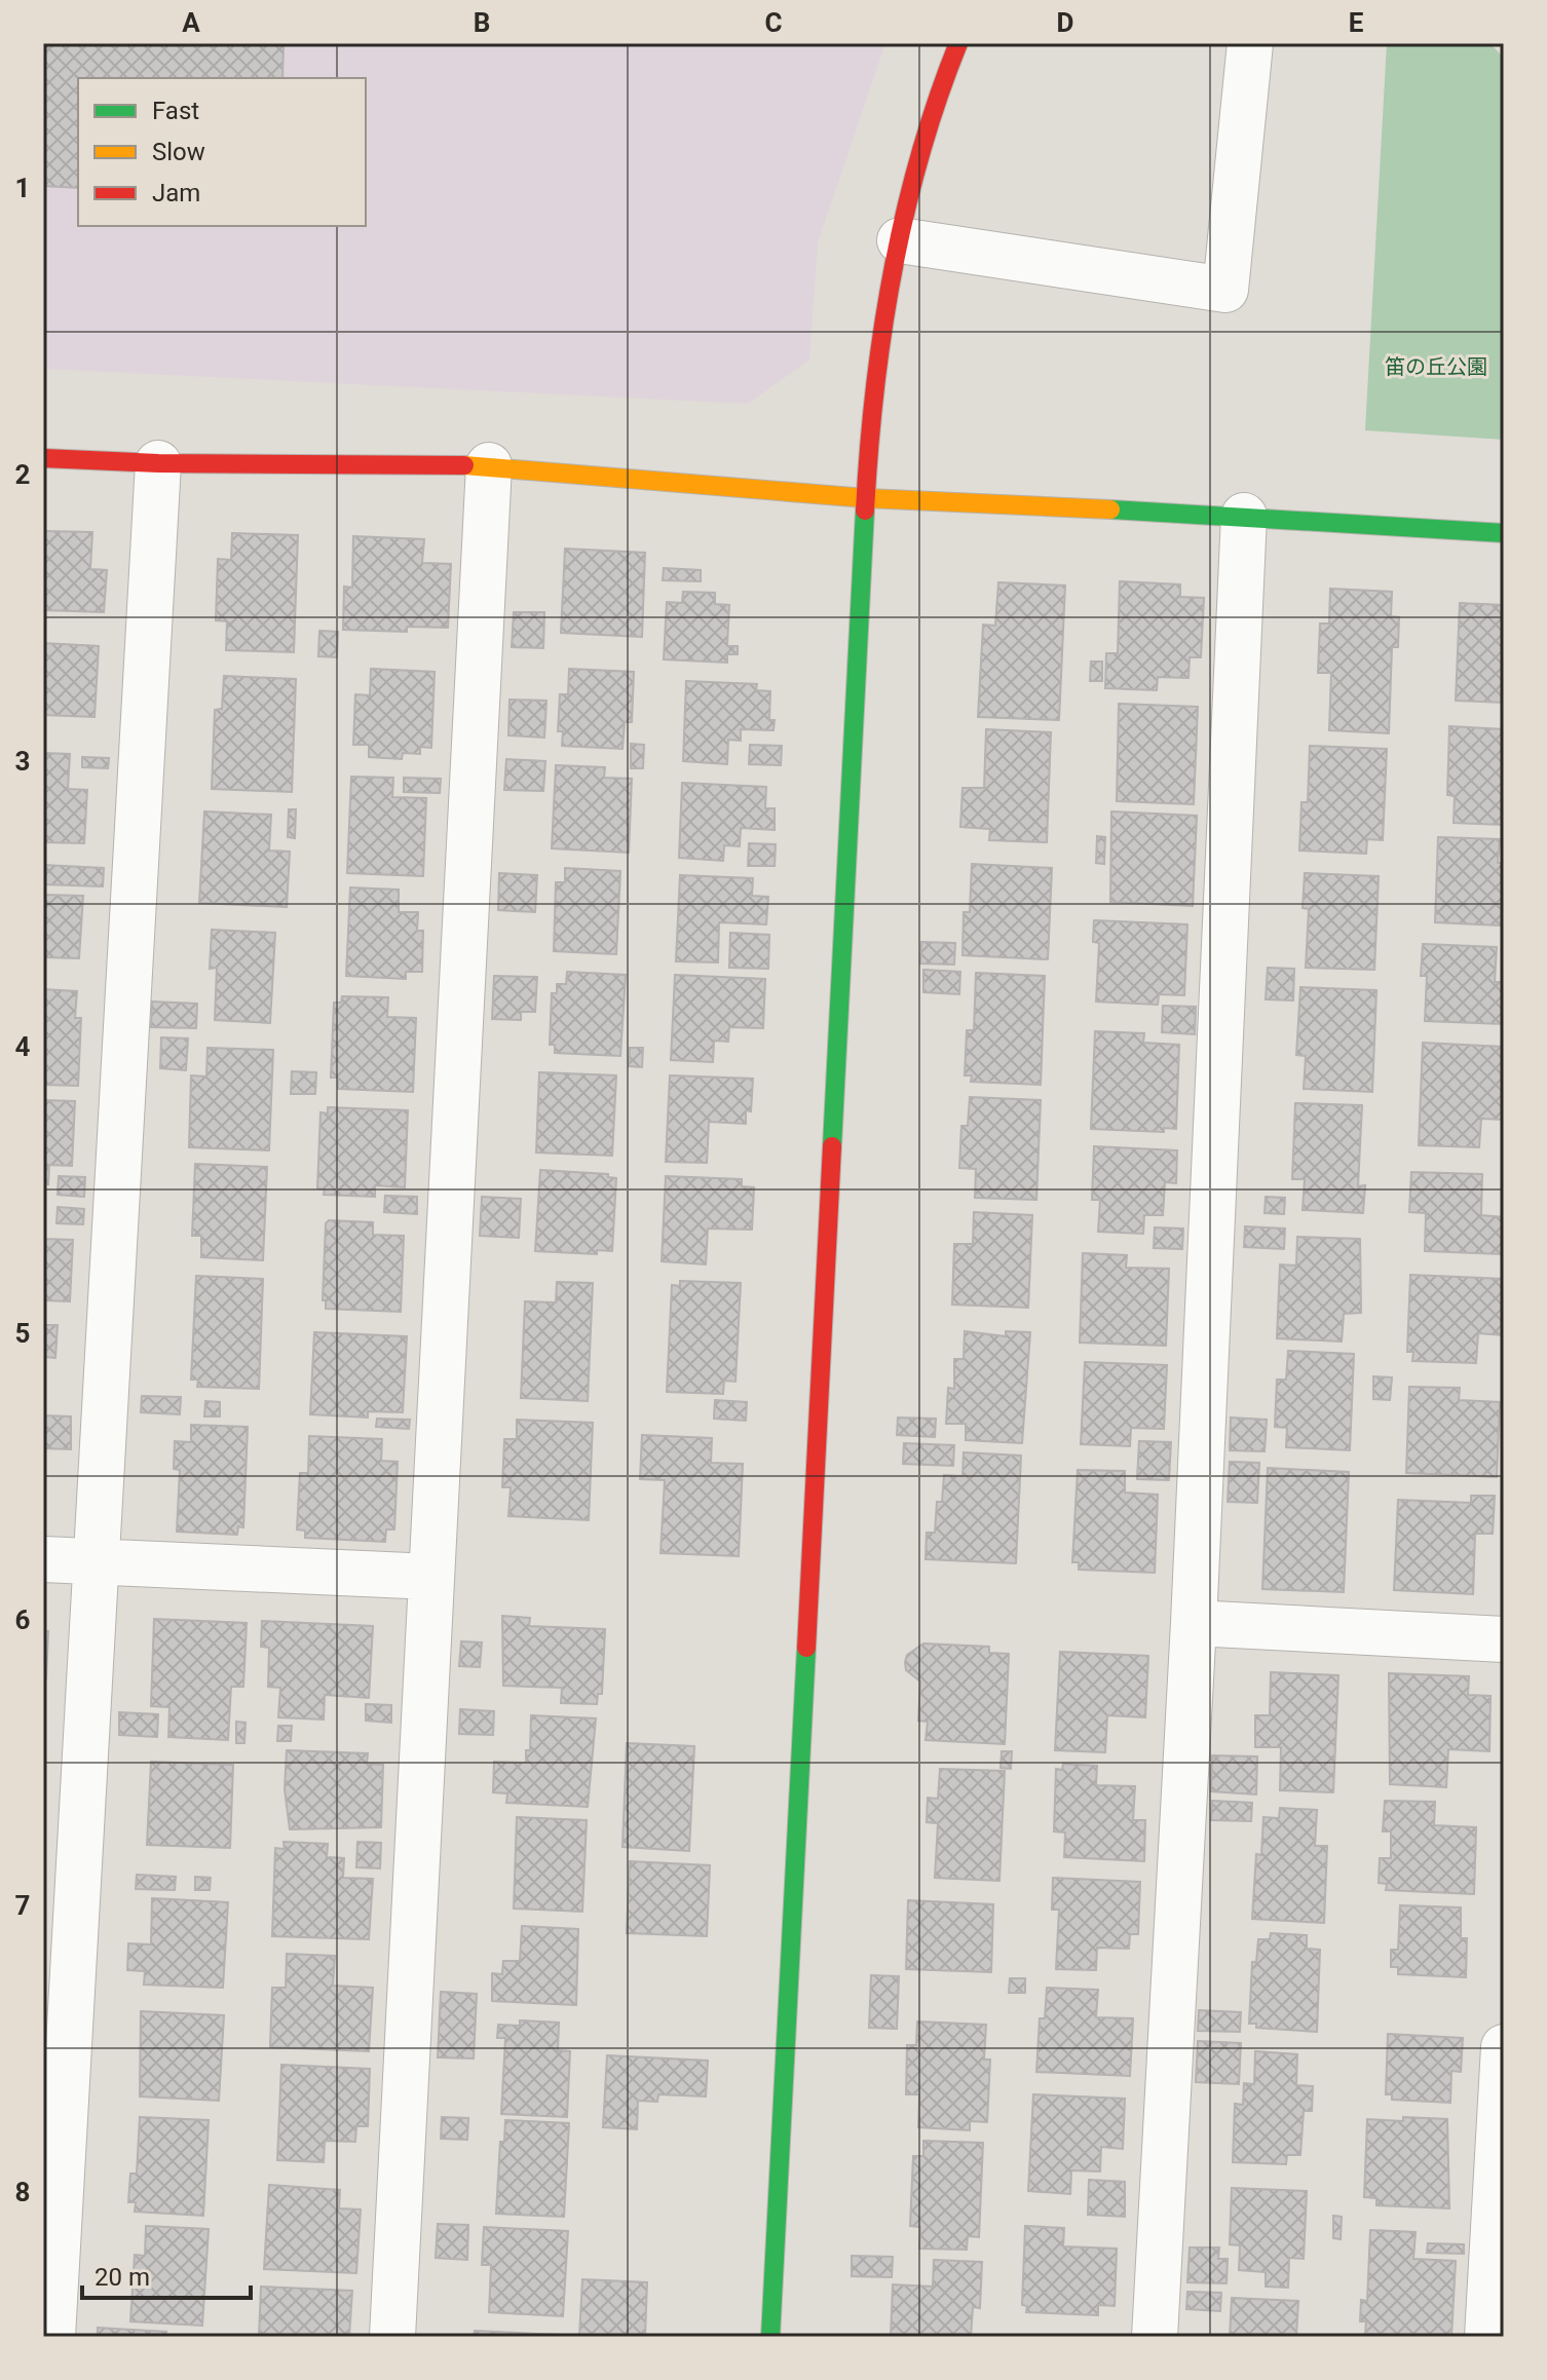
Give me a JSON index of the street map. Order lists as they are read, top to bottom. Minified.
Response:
{"parks":["笛の丘公園"],"legend":["Fast","Slow","Jam"],"scale_bar":"20 m","grid":{"columns":["A","B","C","D","E"],"rows":["1","2","3","4","5","6","7","8"]}}
